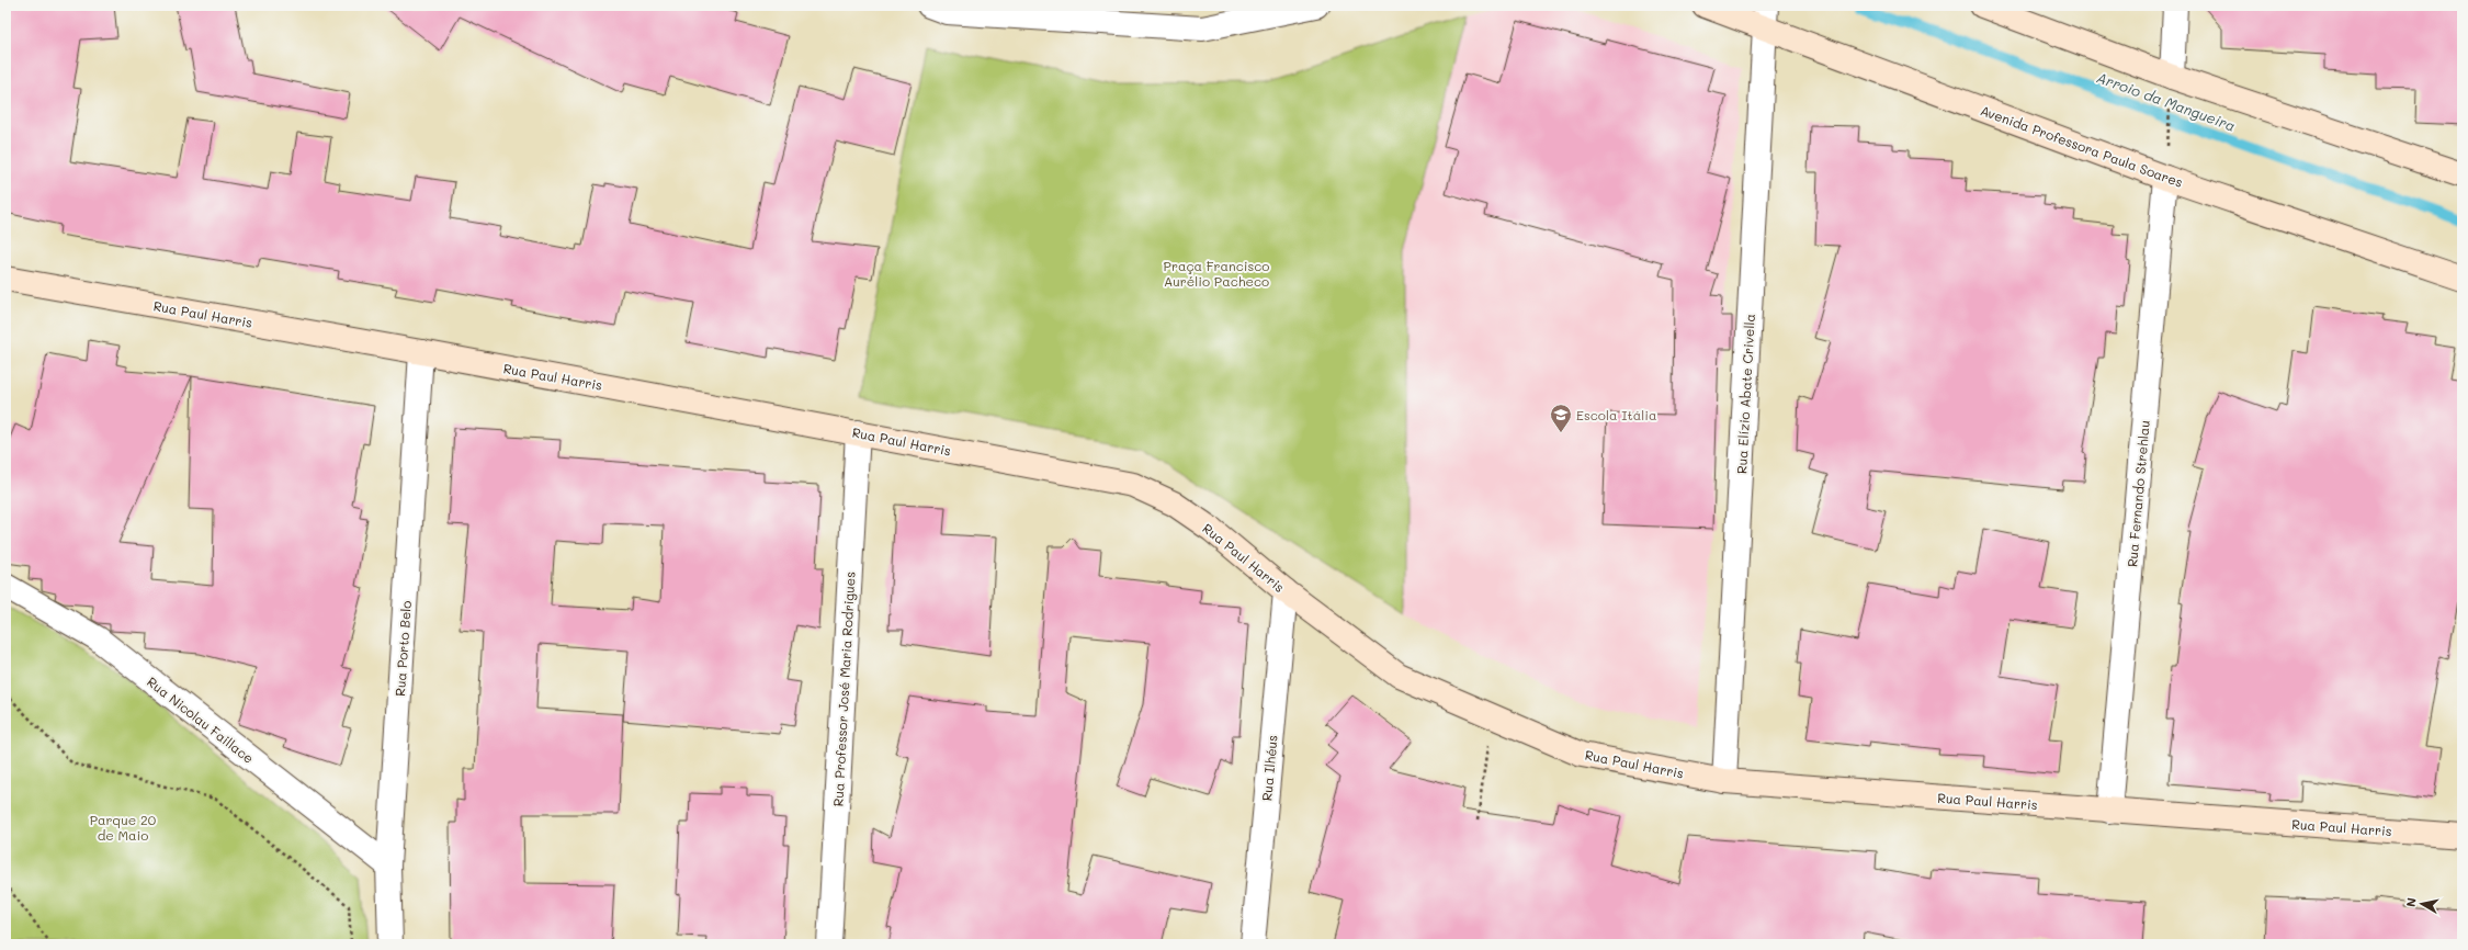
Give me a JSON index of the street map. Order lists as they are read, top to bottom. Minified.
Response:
{"streets":{"street":["Avenida Professora Paula Soares","Rua Paul Harris","Rua Elízio Abate Crivella","Rua Fernando Strehlau","Rua Porto Belo","Rua Professor José Maria Rodrigues","Rua Nicolau Faillace","Rua Ilhéus"]},"crossings":[["Avenida Professora Paula Soares","Rua Elízio Abate Crivella"],["Avenida Professora Paula Soares","Rua Fernando Strehlau"],["Rua Paul Harris","Rua Elízio Abate Crivella"],["Rua Paul Harris","Rua Fernando Strehlau"],["Rua Paul Harris","Rua Porto Belo"],["Rua Paul Harris","Rua Professor José Maria Rodrigues"],["Rua Paul Harris","Rua Ilhéus"],["Rua Porto Belo","Rua Nicolau Faillace"]],"water":["Arroio da Mangueira"],"parks":["Praça Francisco Aurélio Pacheco","Parque 20 de Maio"],"places":{"school or university":["Escola Itália"]},"north":"left"}
